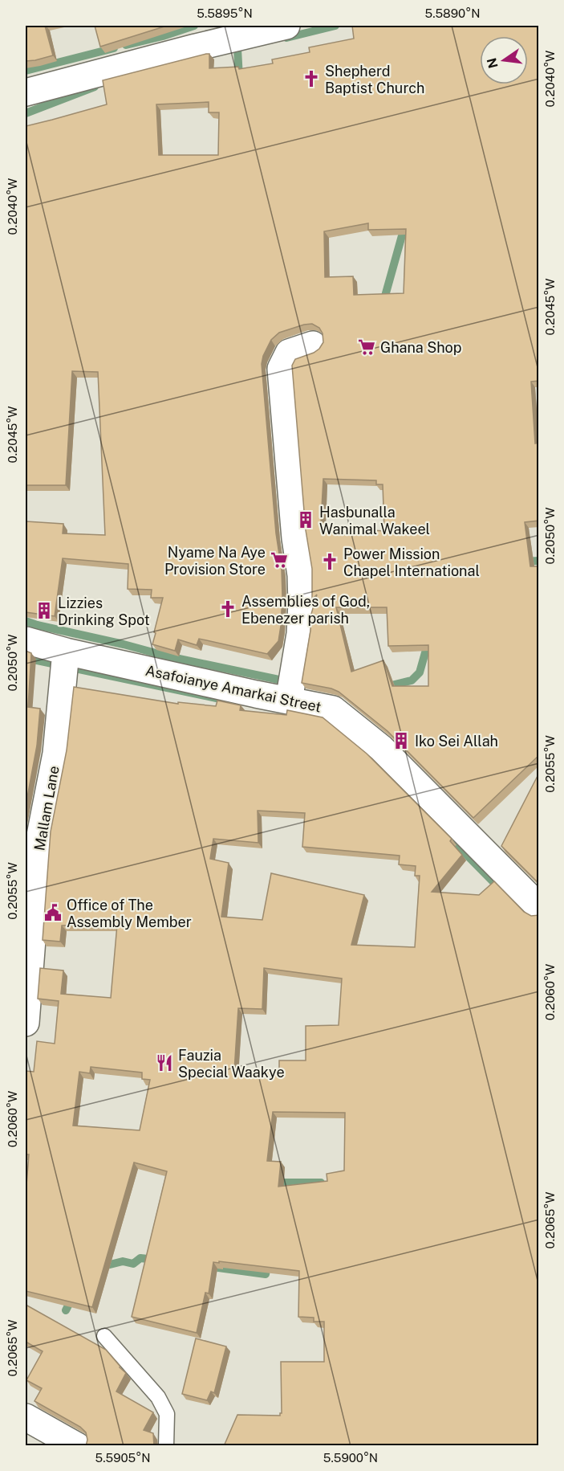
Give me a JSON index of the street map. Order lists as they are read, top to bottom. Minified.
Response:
{"streets":{"street":["Asafoianye Amarkai Street","Mallam Lane"]},"crossings":[["Asafoianye Amarkai Street","Mallam Lane"]],"places":{"church":["Shepherd Baptist Church","Power Mission Chapel International","Assemblies of God, Ebenezer parish"],"supermarket":["Ghana Shop","Nyame Na Aye Provision Store"],"building":["Hasbunalla Wanimal Wakeel","Lizzies Drinking Spot","Iko Sei Allah"],"public building":["Office of The Assembly Member"],"restaurant":["Fauzia Special Waakye"]},"north":"left","coordinates":["5.5895°N","5.5890°N","0.2040°W","0.2045°W","0.2050°W","0.2055°W","0.2060°W","0.2065°W","5.5905°N","5.5900°N"]}
